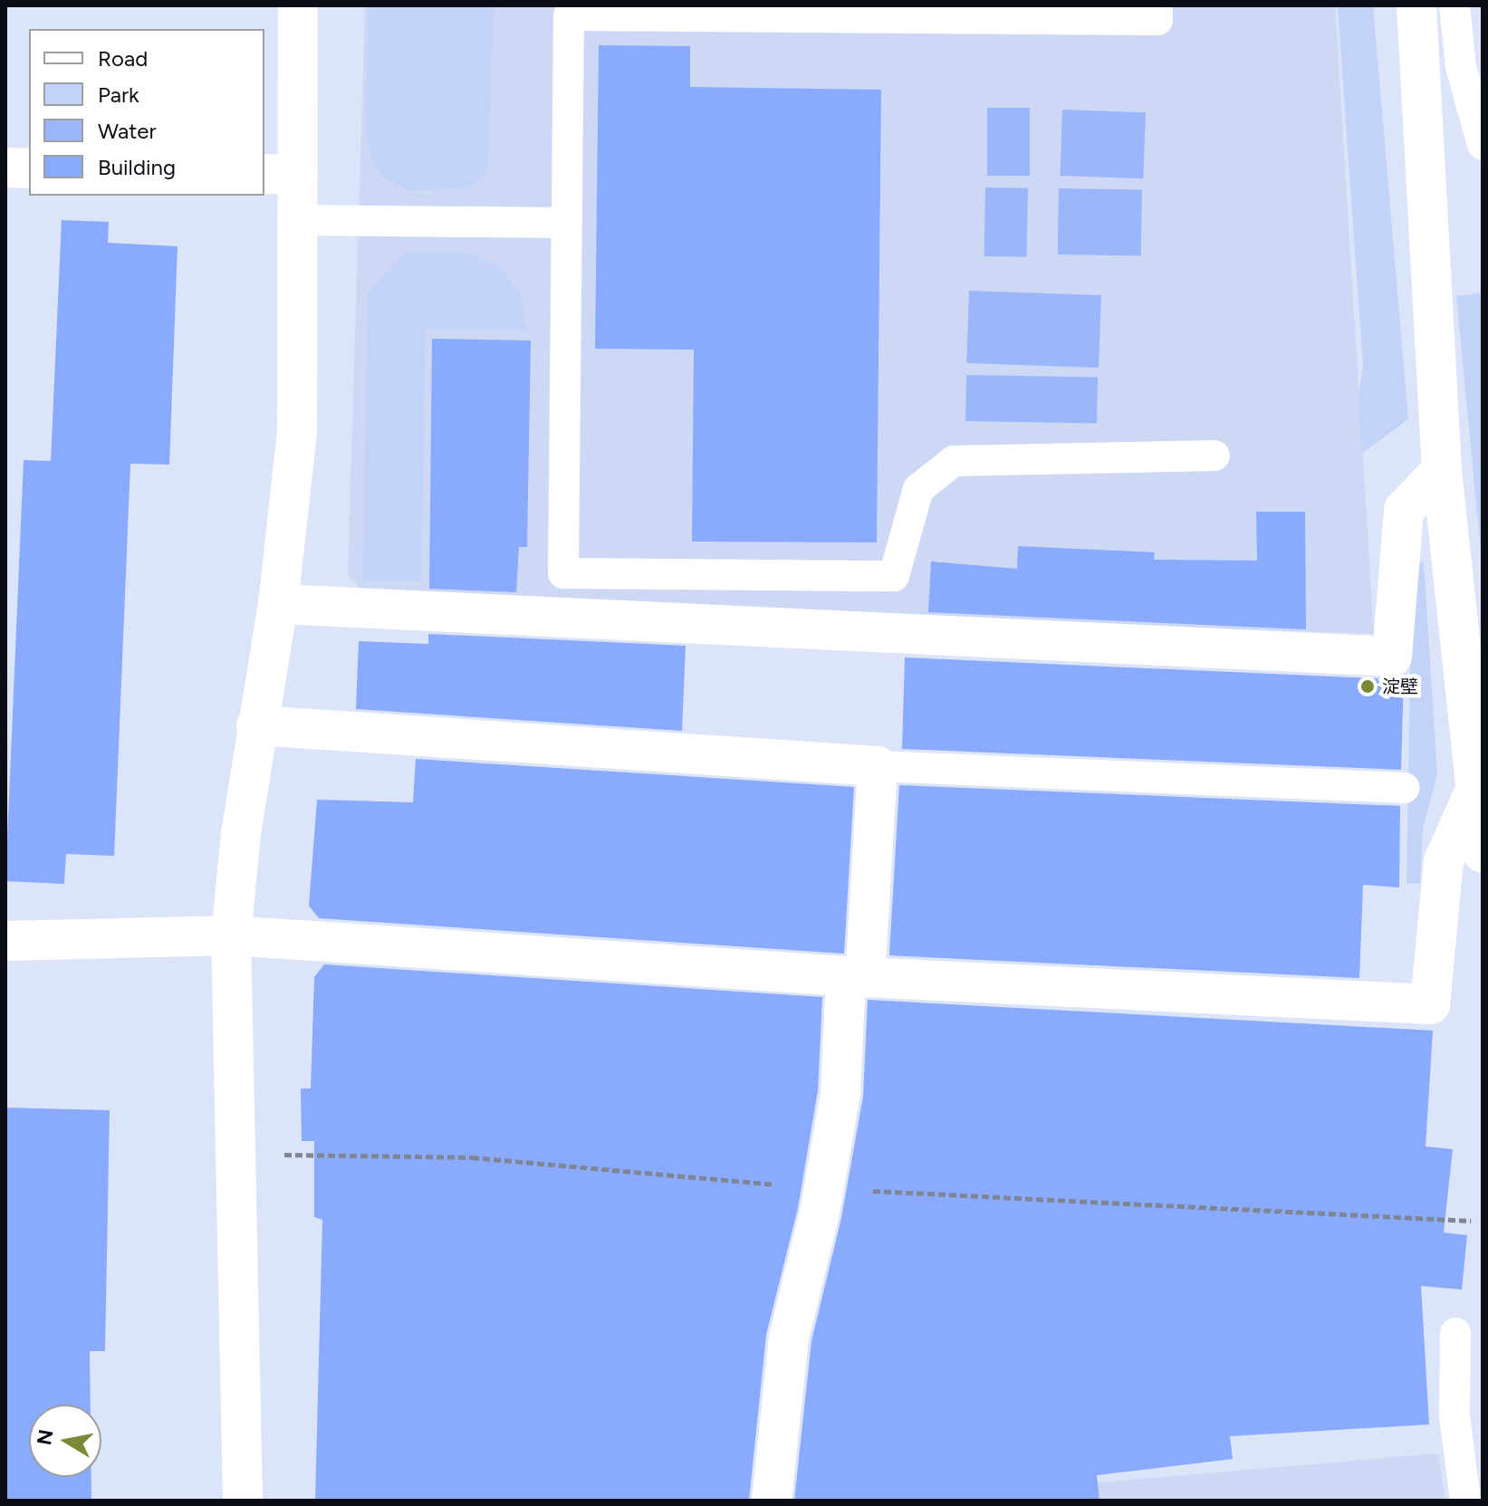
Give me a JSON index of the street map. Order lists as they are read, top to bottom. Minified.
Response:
{"places":["淀壁"],"legend":["Road","Park","Water","Building"],"north":"left"}
